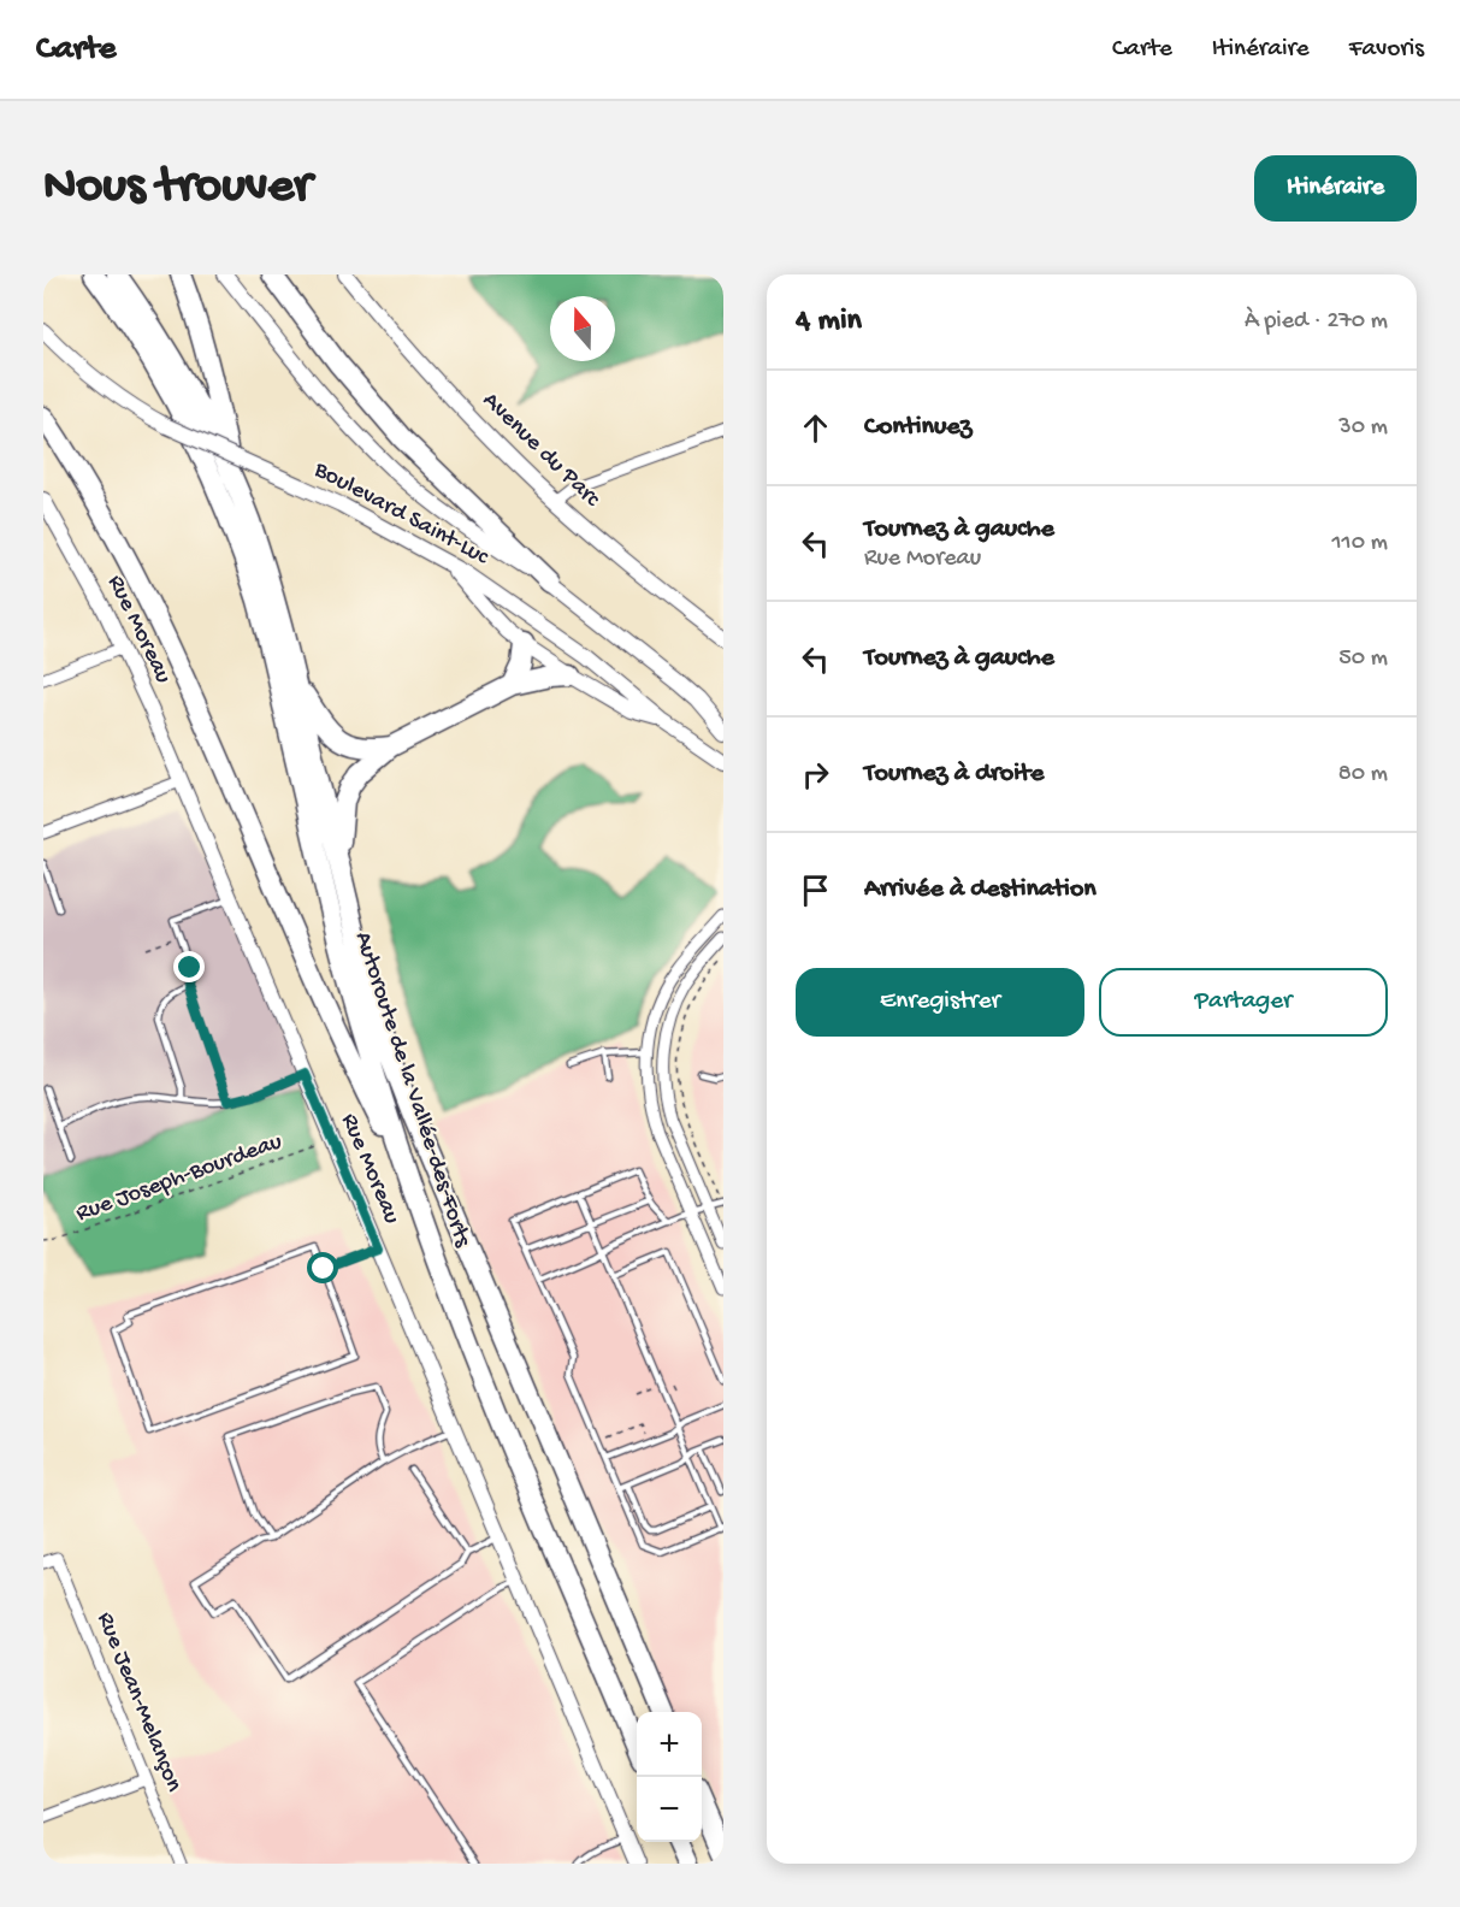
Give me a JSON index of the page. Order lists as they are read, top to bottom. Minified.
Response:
{"streets":{"highway":["Autoroute de la Vallée-des-Forts"],"street":["Avenue du Parc","Boulevard Saint-Luc","Rue Moreau","Rue Jean-Melançon"],"path":["Rue Joseph-Bourdeau"]},"north":"top","page":{"header":"Carte","nav":["Carte","Itinéraire","Favoris"],"buttons":["Itinéraire",["Enregistrer","Partager"]],"title":"Nous trouver","heading":["4 min","À pied · 270 m"],"list":[["Continuez","30 m"],["Tournez à gauche","Rue Moreau","110 m"],["Tournez à gauche","50 m"],["Tournez à droite","80 m"],"Arrivée à destination"],"map_buttons":["+","−"]}}
